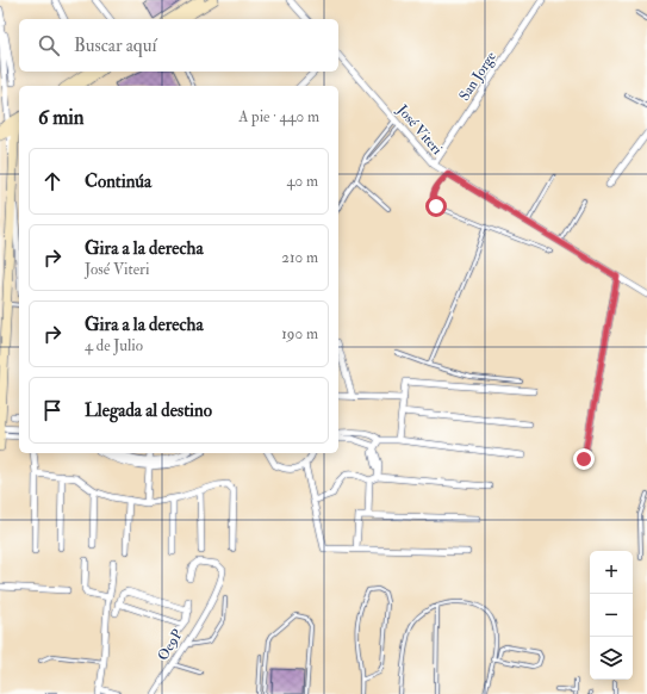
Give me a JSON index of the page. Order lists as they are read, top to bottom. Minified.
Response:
{"streets":{"street":["San Jorge","José Viteri","Oe9P"]},"crossings":[["San Jorge","José Viteri"]],"page":{"search":"Buscar aquí","heading":["6 min","A pie · 440 m"],"list":[["Continúa","40 m"],["Gira a la derecha","José Viteri","210 m"],["Gira a la derecha","4 de Julio","190 m"],"Llegada al destino"],"map_buttons":["+","−"]}}
